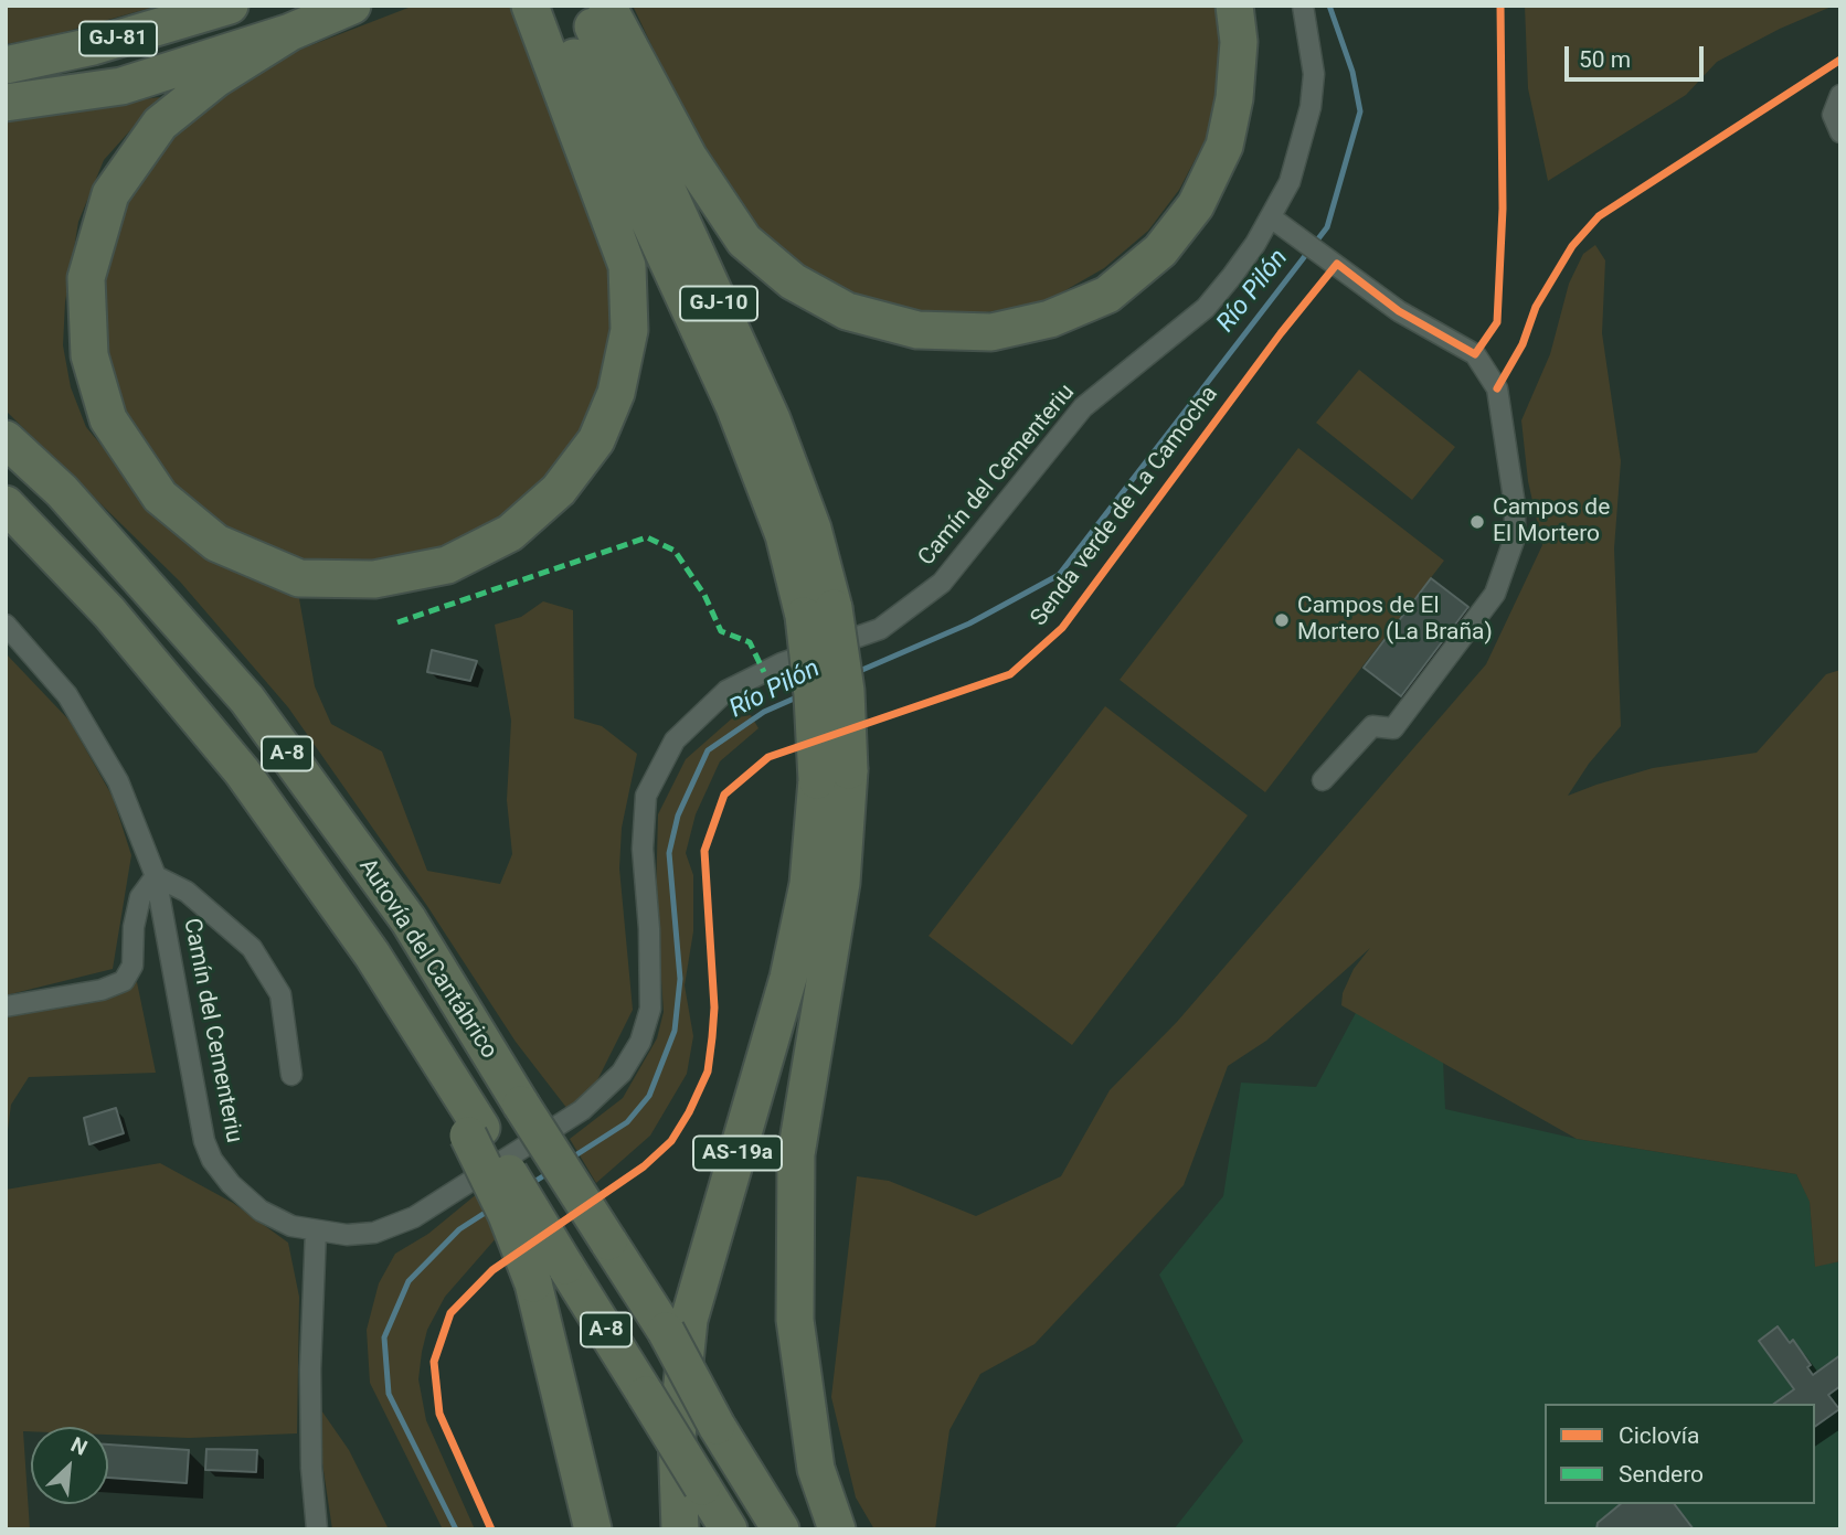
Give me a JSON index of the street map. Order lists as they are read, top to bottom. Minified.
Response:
{"streets":{"highway":["GJ-81","GJ-10","A-8","Autovía del Cantábrico","AS-19a"],"street":["Camín del Cementeriu"],"cycle path":["Senda verde de La Camocha"]},"water":["Río Pilón"],"places":["Campos de El Mortero","Campos de El Mortero (La Braña)"],"legend":["Ciclovía","Sendero"],"scale_bar":"50 m","north":"top right"}
